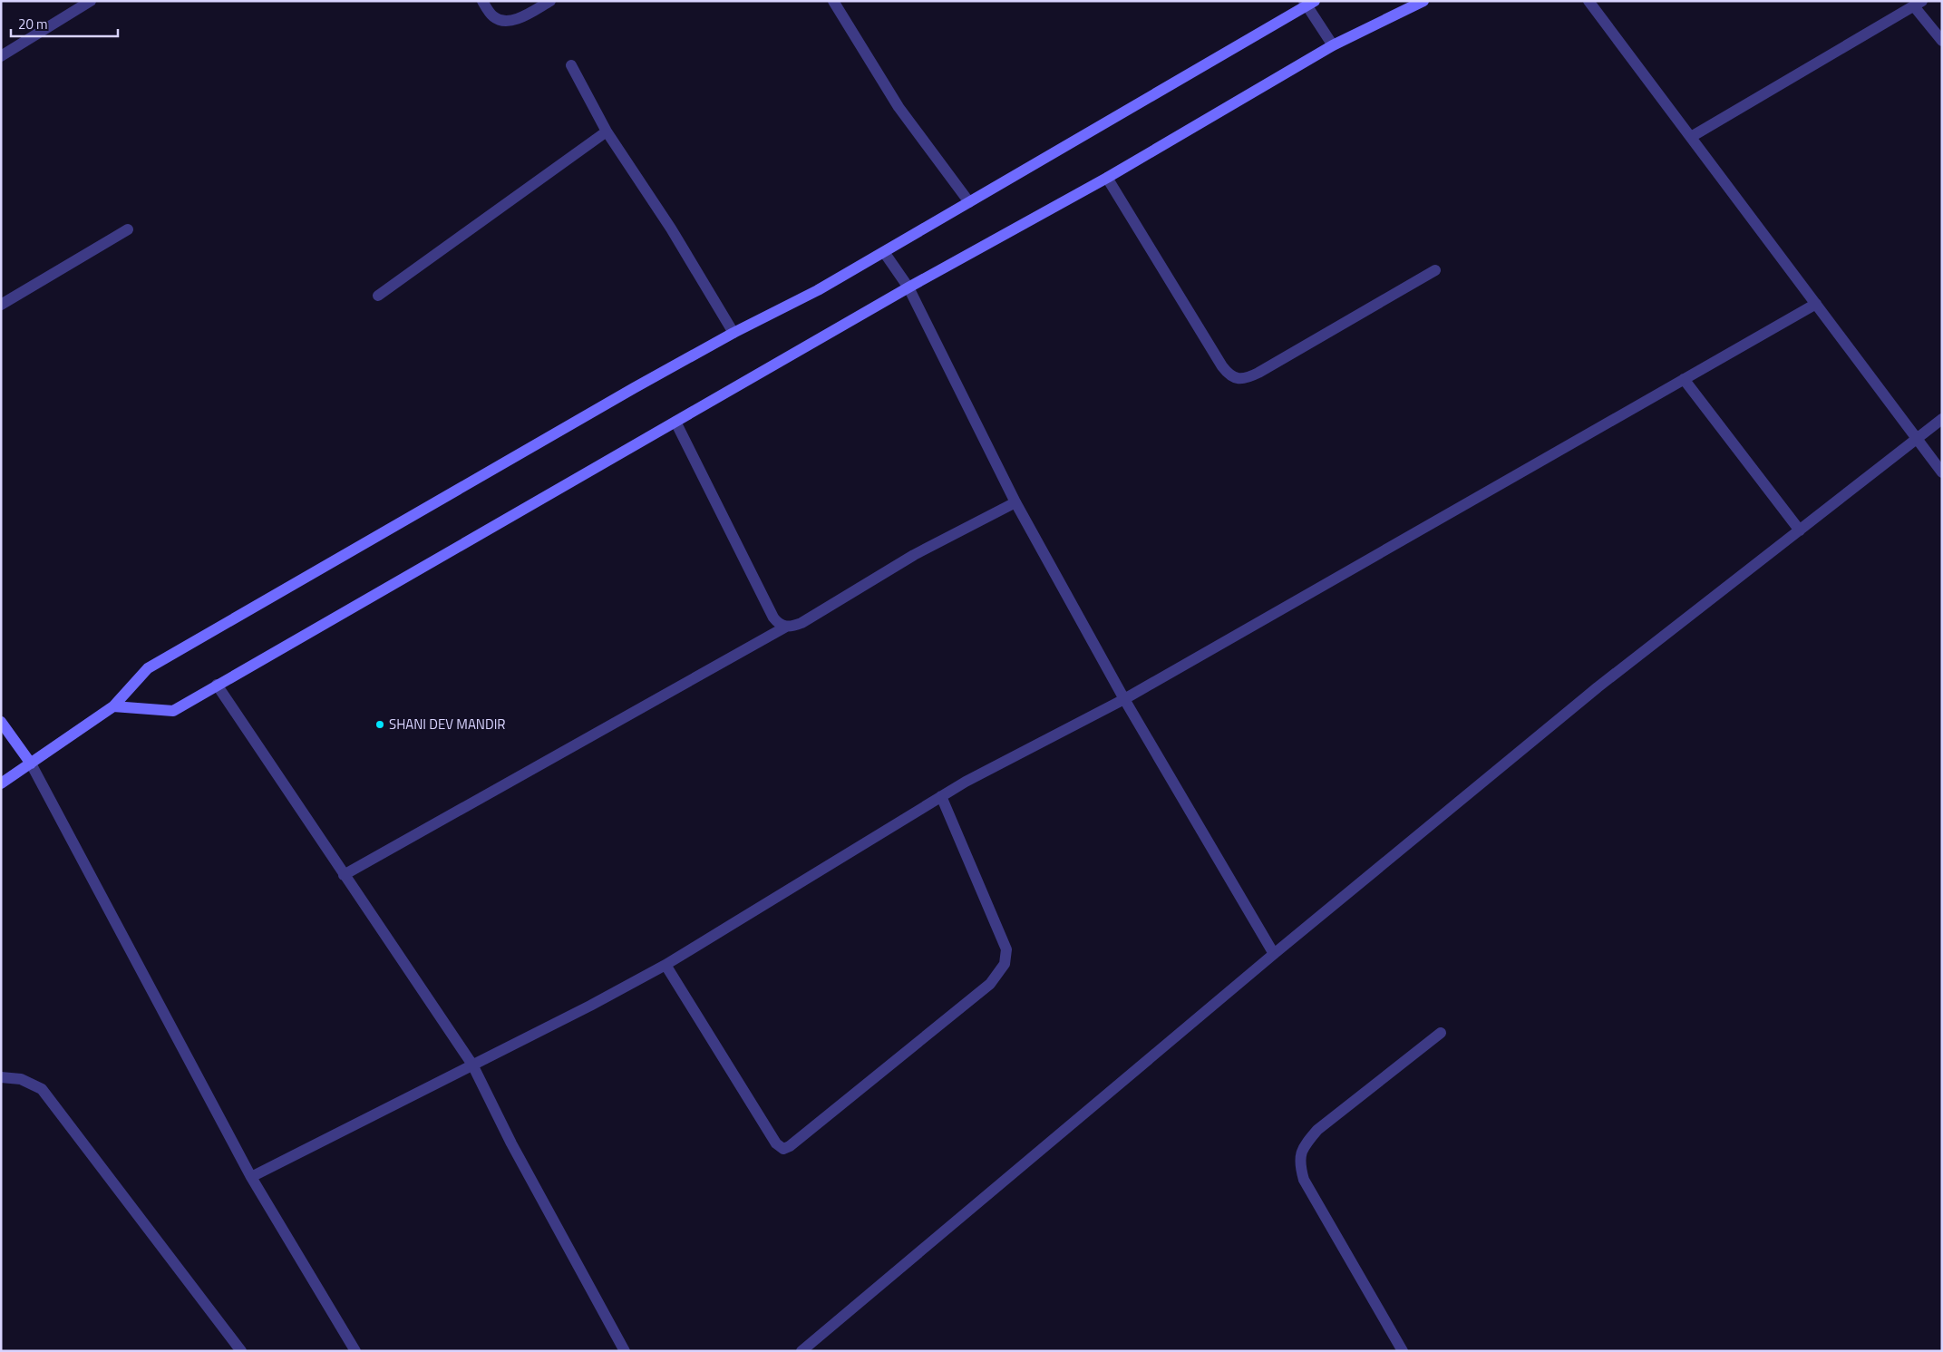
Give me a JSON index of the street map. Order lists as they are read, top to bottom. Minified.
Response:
{"places":["SHANI DEV MANDIR"],"scale_bar":"20 m"}
